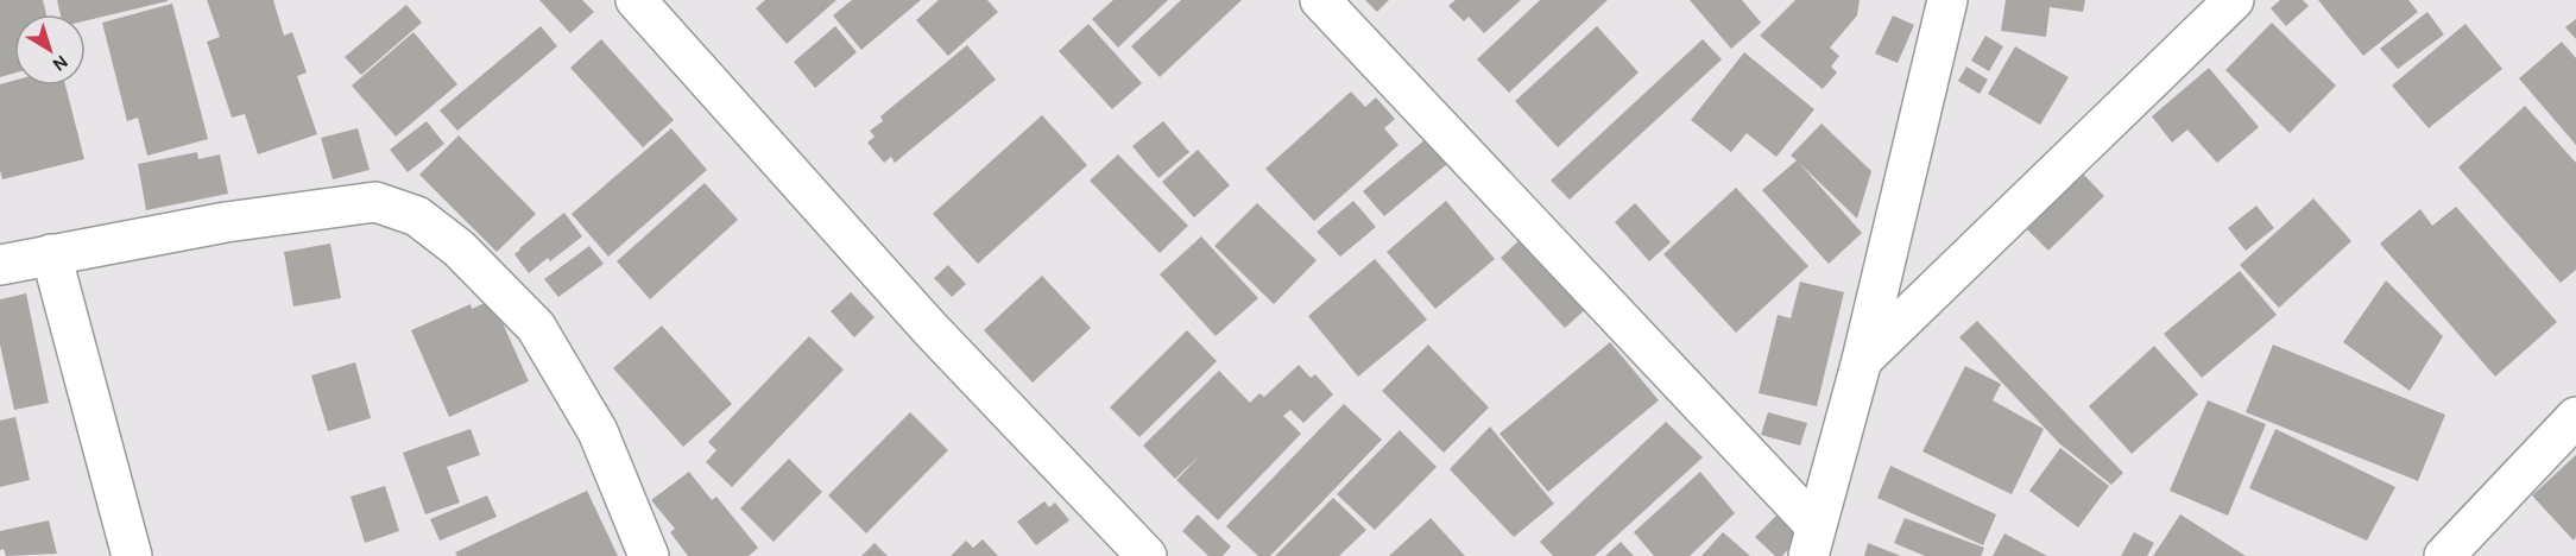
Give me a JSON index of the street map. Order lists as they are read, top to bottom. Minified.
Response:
{"north":"bottom right"}
